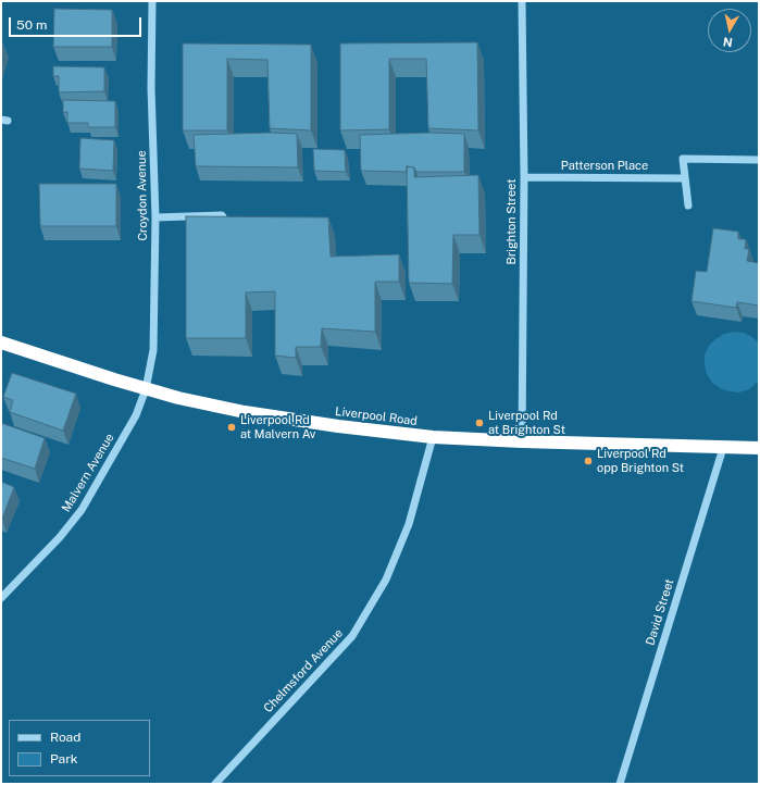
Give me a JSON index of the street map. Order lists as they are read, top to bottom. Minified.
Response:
{"streets":{"highway":["Liverpool Road"],"street":["Patterson Place","Croydon Avenue","Brighton Street","Malvern Avenue","David Street","Chelmsford Avenue"]},"crossings":[["Patterson Place","Brighton Street"],["Croydon Avenue","Liverpool Road"],["Croydon Avenue","Malvern Avenue"],["Brighton Street","Liverpool Road"],["Liverpool Road","Malvern Avenue"],["Liverpool Road","David Street"],["Liverpool Road","Chelmsford Avenue"]],"places":["Liverpool Rd at Brighton St","Liverpool Rd at Malvern Av","Liverpool Rd opp Brighton St"],"legend":["Road","Park"],"scale_bar":"50 m","north":"bottom"}
